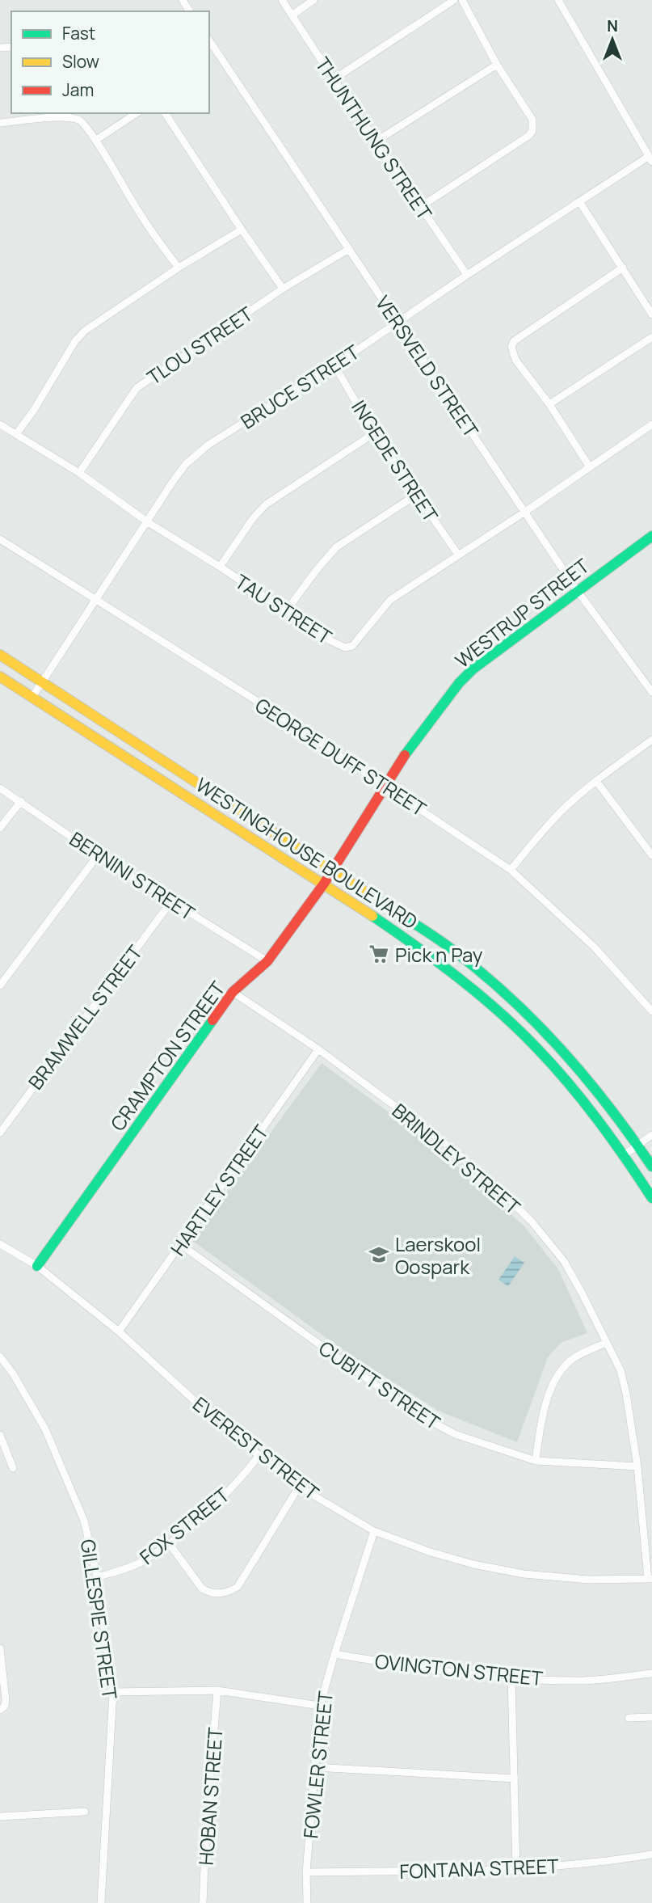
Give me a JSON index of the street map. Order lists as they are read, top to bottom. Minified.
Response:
{"streets":{"street":["THUNTHUNG STREET","TLOU STREET","VERSVELD STREET","BRUCE STREET","INGEDE STREET","TAU STREET","WESTRUP STREET","GEORGE DUFF STREET","WESTINGHOUSE BOULEVARD","BERNINI STREET","BRAMWELL STREET","CRAMPTON STREET","BRINDLEY STREET","HARTLEY STREET","CUBITT STREET","EVEREST STREET","FOX STREET","GILLESPIE STREET","OVINGTON STREET","FOWLER STREET","HOBAN STREET","FONTANA STREET"]},"crossings":[["THUNTHUNG STREET","BRUCE STREET"],["TLOU STREET","VERSVELD STREET"],["TLOU STREET","TAU STREET"],["VERSVELD STREET","BRUCE STREET"],["VERSVELD STREET","TAU STREET"],["VERSVELD STREET","WESTRUP STREET"],["BRUCE STREET","INGEDE STREET"],["BRUCE STREET","TAU STREET"],["BRUCE STREET","GEORGE DUFF STREET"],["BRUCE STREET","WESTINGHOUSE BOULEVARD"],["INGEDE STREET","TAU STREET"],["WESTRUP STREET","GEORGE DUFF STREET"],["WESTRUP STREET","WESTINGHOUSE BOULEVARD"],["WESTRUP STREET","CRAMPTON STREET"],["WESTINGHOUSE BOULEVARD","CRAMPTON STREET"],["BERNINI STREET","BRAMWELL STREET"],["BERNINI STREET","CRAMPTON STREET"],["CRAMPTON STREET","BRINDLEY STREET"],["CRAMPTON STREET","EVEREST STREET"],["BRINDLEY STREET","HARTLEY STREET"],["BRINDLEY STREET","CUBITT STREET"],["BRINDLEY STREET","EVEREST STREET"],["HARTLEY STREET","CUBITT STREET"],["HARTLEY STREET","EVEREST STREET"],["EVEREST STREET","FOX STREET"],["EVEREST STREET","FOWLER STREET"],["FOX STREET","GILLESPIE STREET"],["OVINGTON STREET","FOWLER STREET"],["FOWLER STREET","FONTANA STREET"]],"places":{"supermarket":["Pick n Pay"],"school or university":["Laerskool Oospark"]},"legend":["Fast","Slow","Jam"],"north":"top"}
